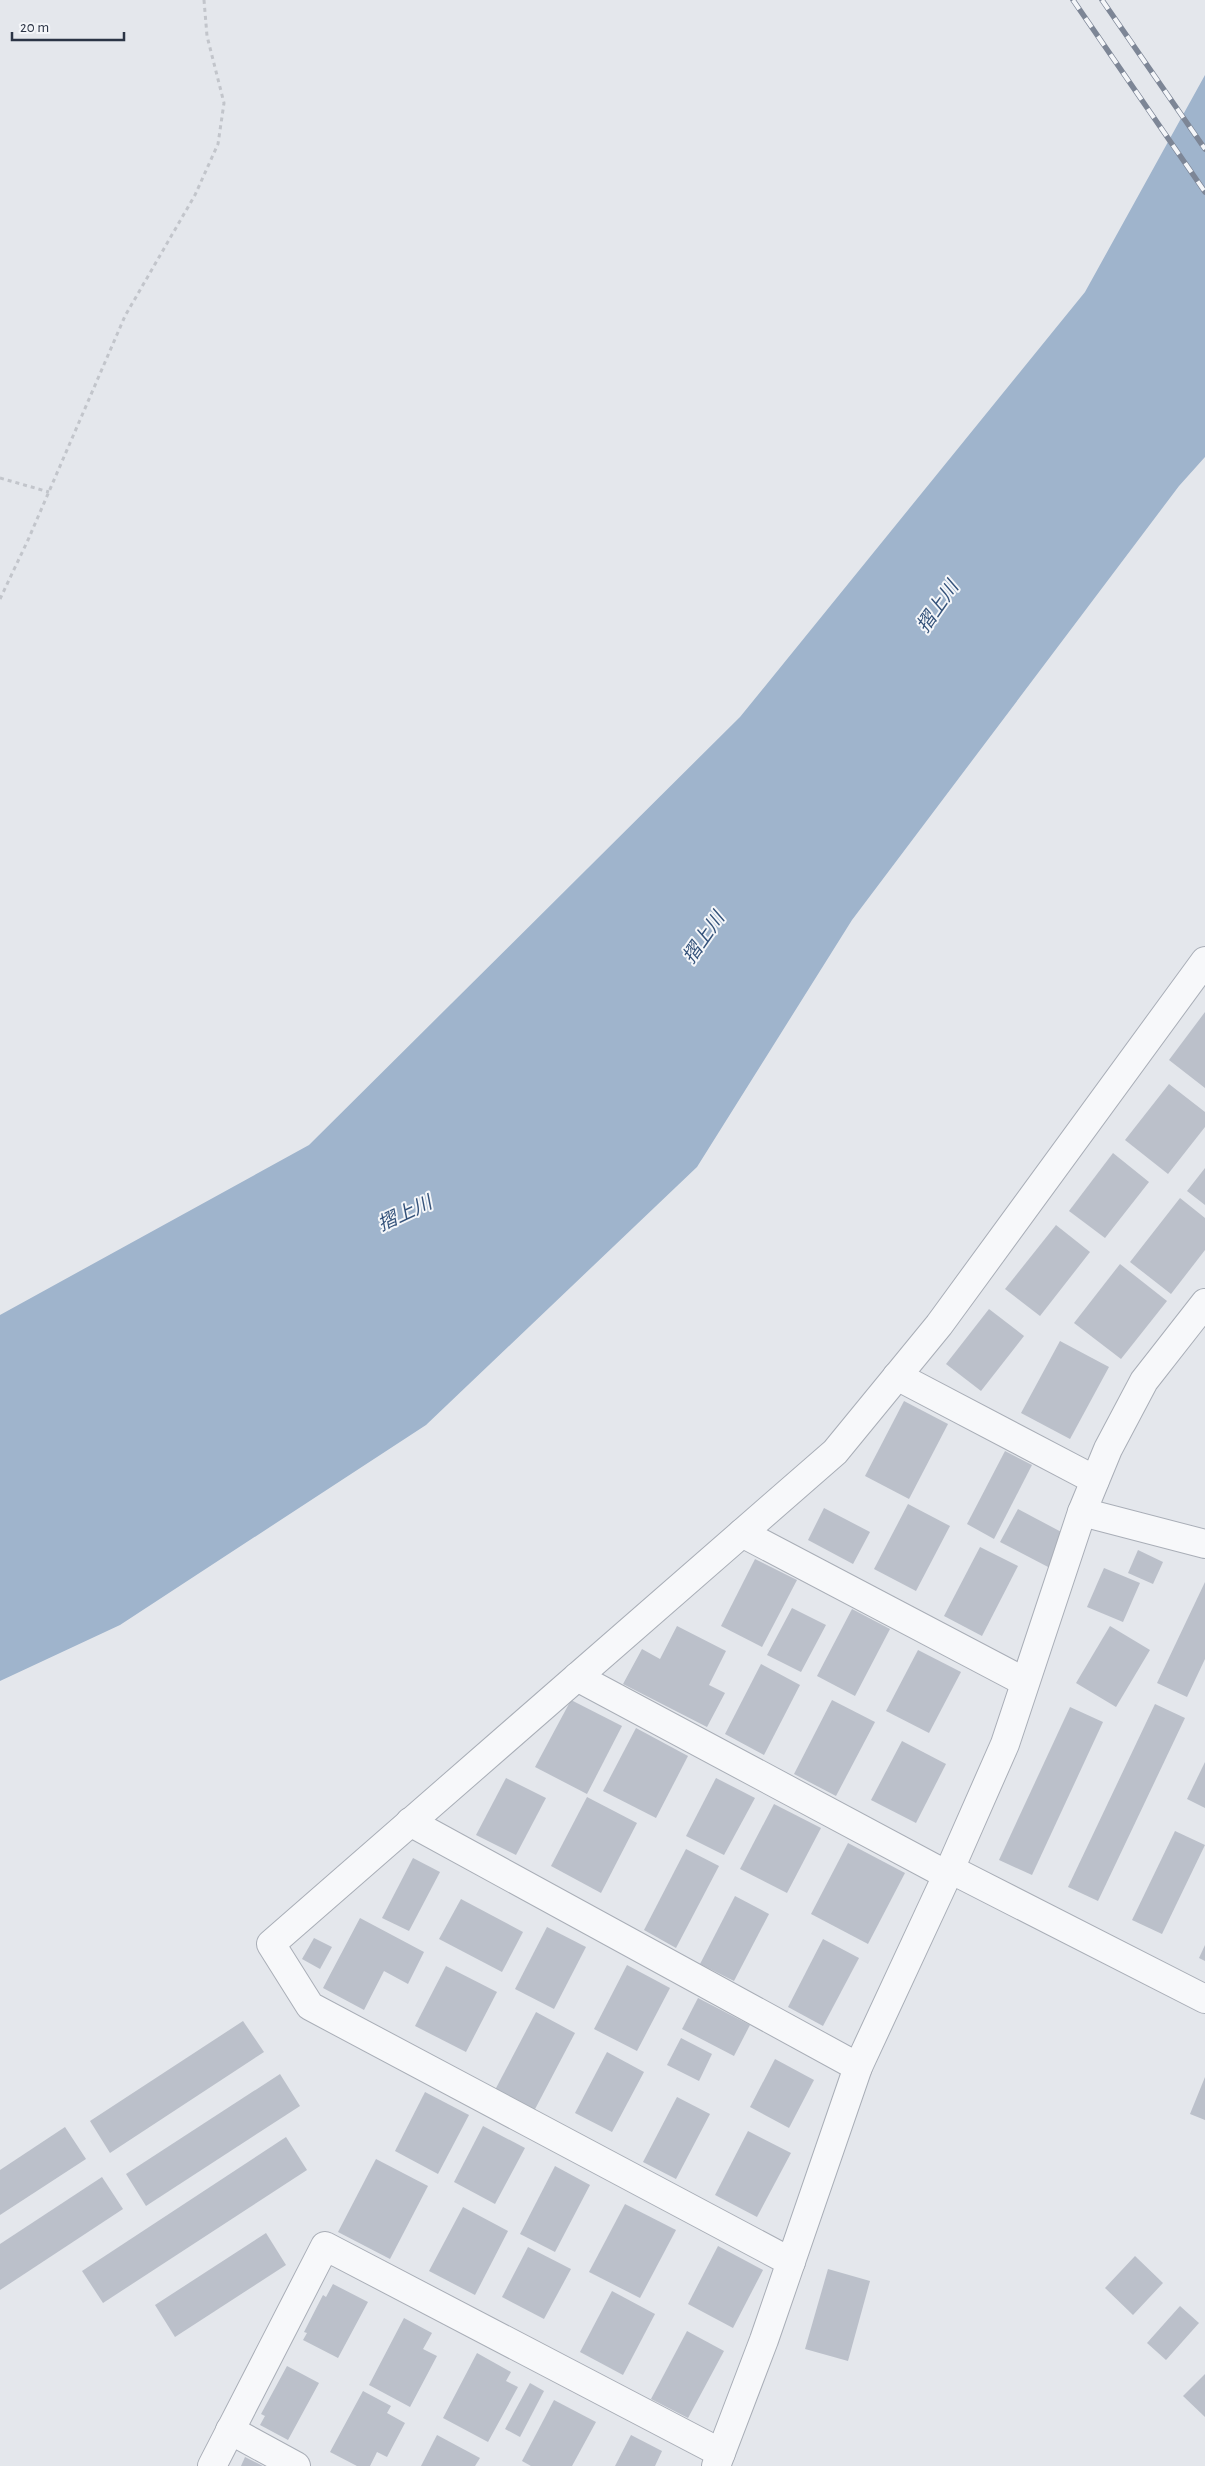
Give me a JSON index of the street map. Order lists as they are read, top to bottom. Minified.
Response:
{"water":["摺上川"],"scale_bar":"20 m"}
